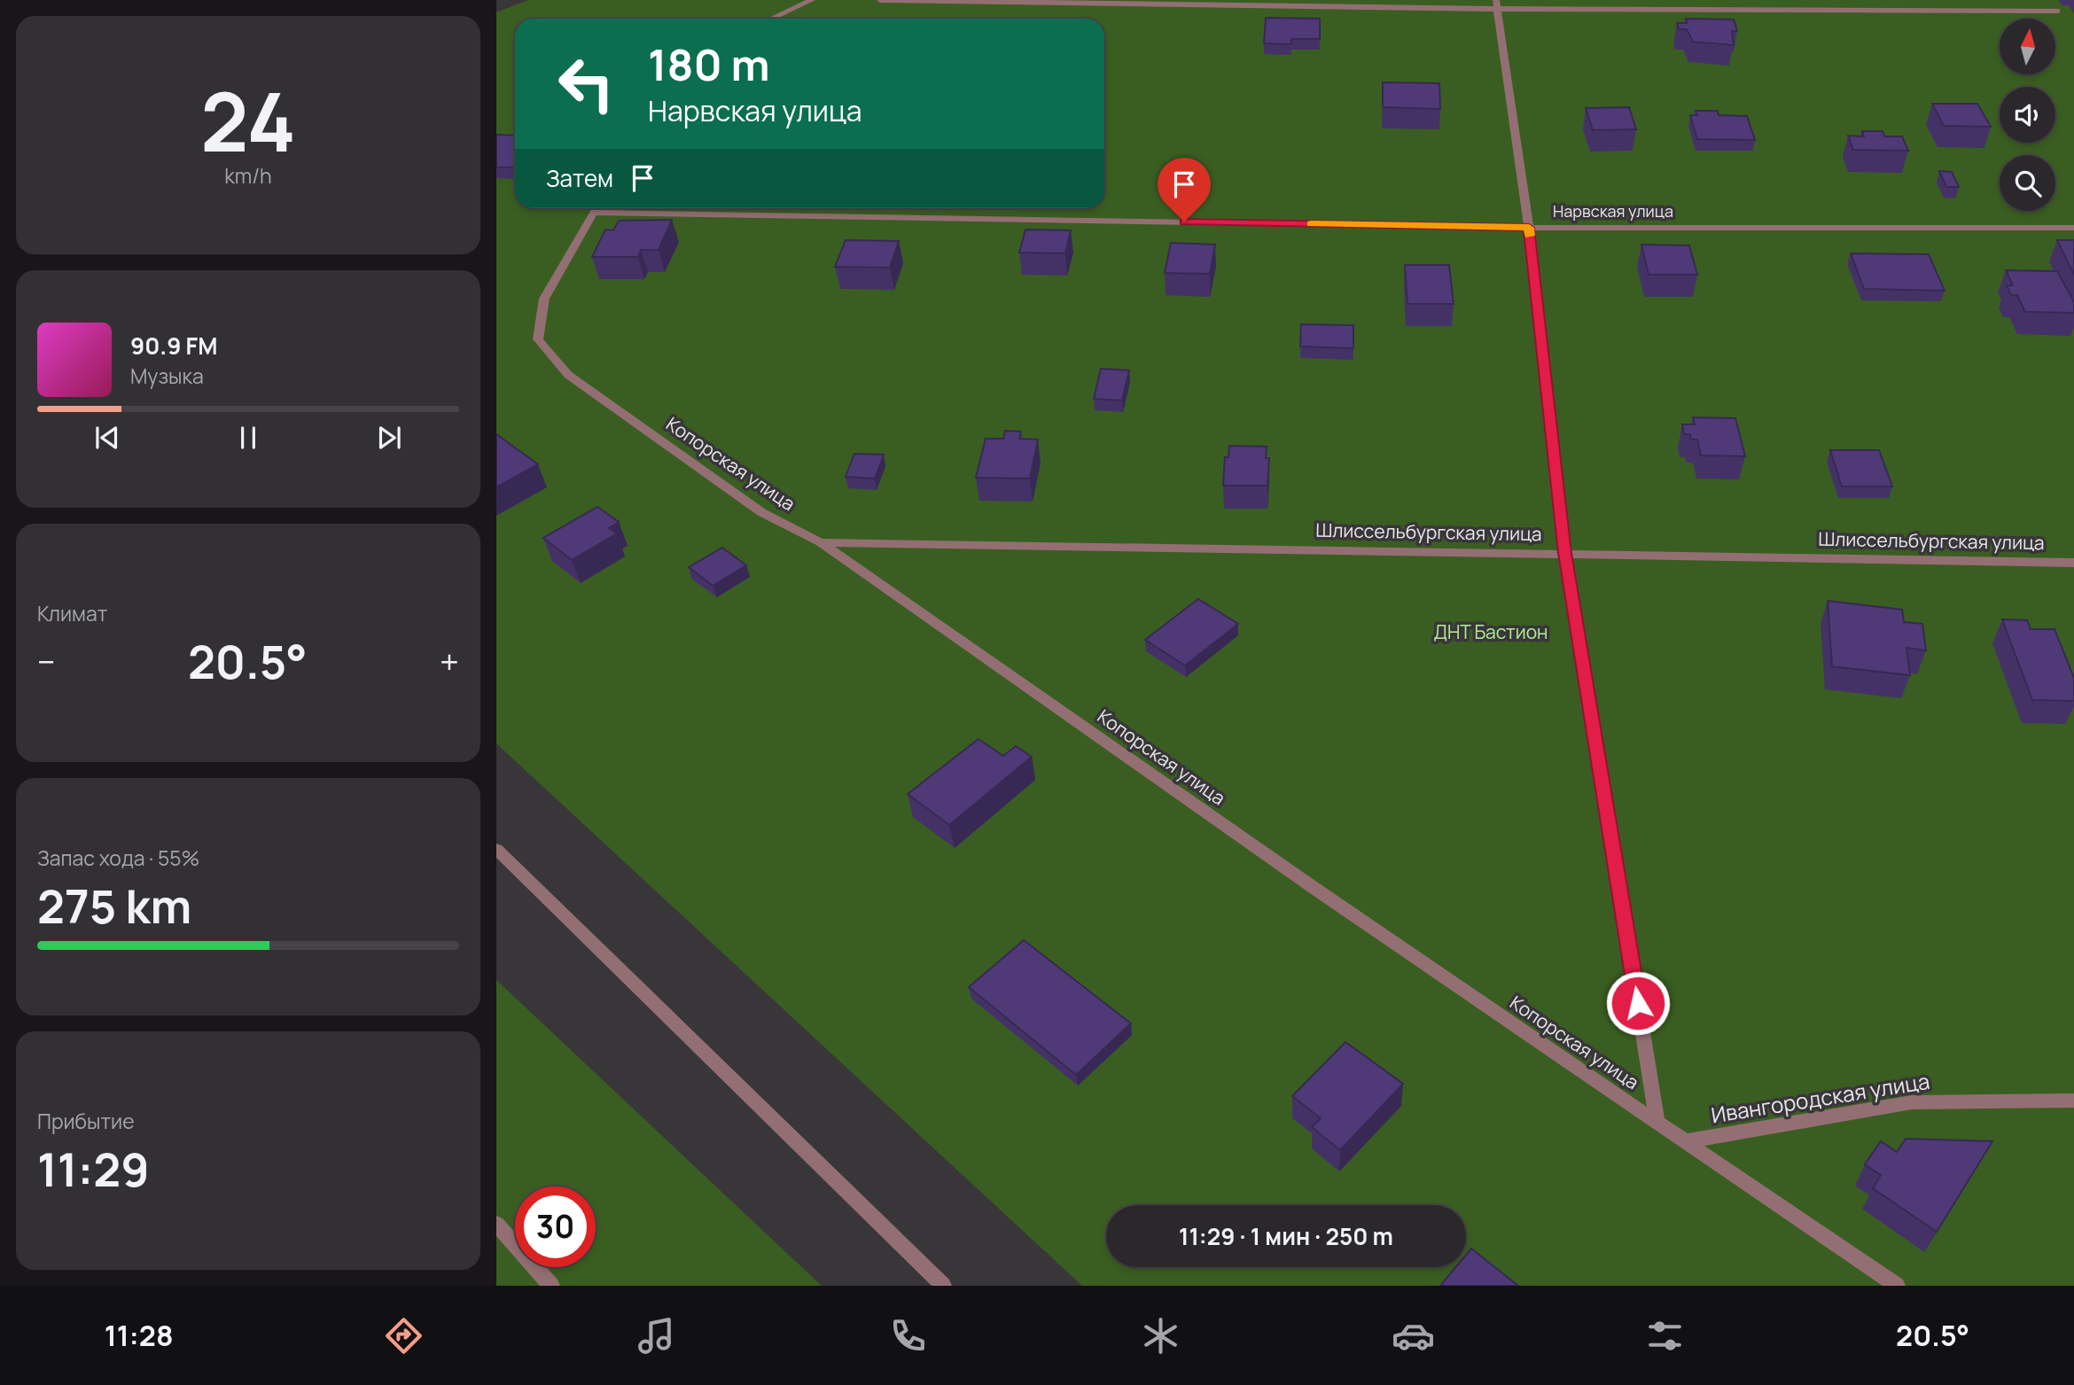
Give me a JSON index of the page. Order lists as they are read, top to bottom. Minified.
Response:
{"streets":{"street":["Нарвская улица","Копорская улица","Шлиссельбургская улица","Ивангородская улица"]},"crossings":[["Копорская улица","Шлиссельбургская улица"],["Копорская улица","Ивангородская улица"]],"parks":["ДНТ Бастион"],"north":"top","page":{"tile":[["24","km/h"],"Климат",["Запас хода · 55%","275 km"],["Прибытие","11:29"]],"turn":["180 m","Нарвская улица"],"then":"Затем","song":["90.9 FM","Музыка"],"heat":["−","20.5°","+"],"limit":"30","trip":"11:29 · 1 мин · 250 m","tabs":["11:28","20.5°"]}}
